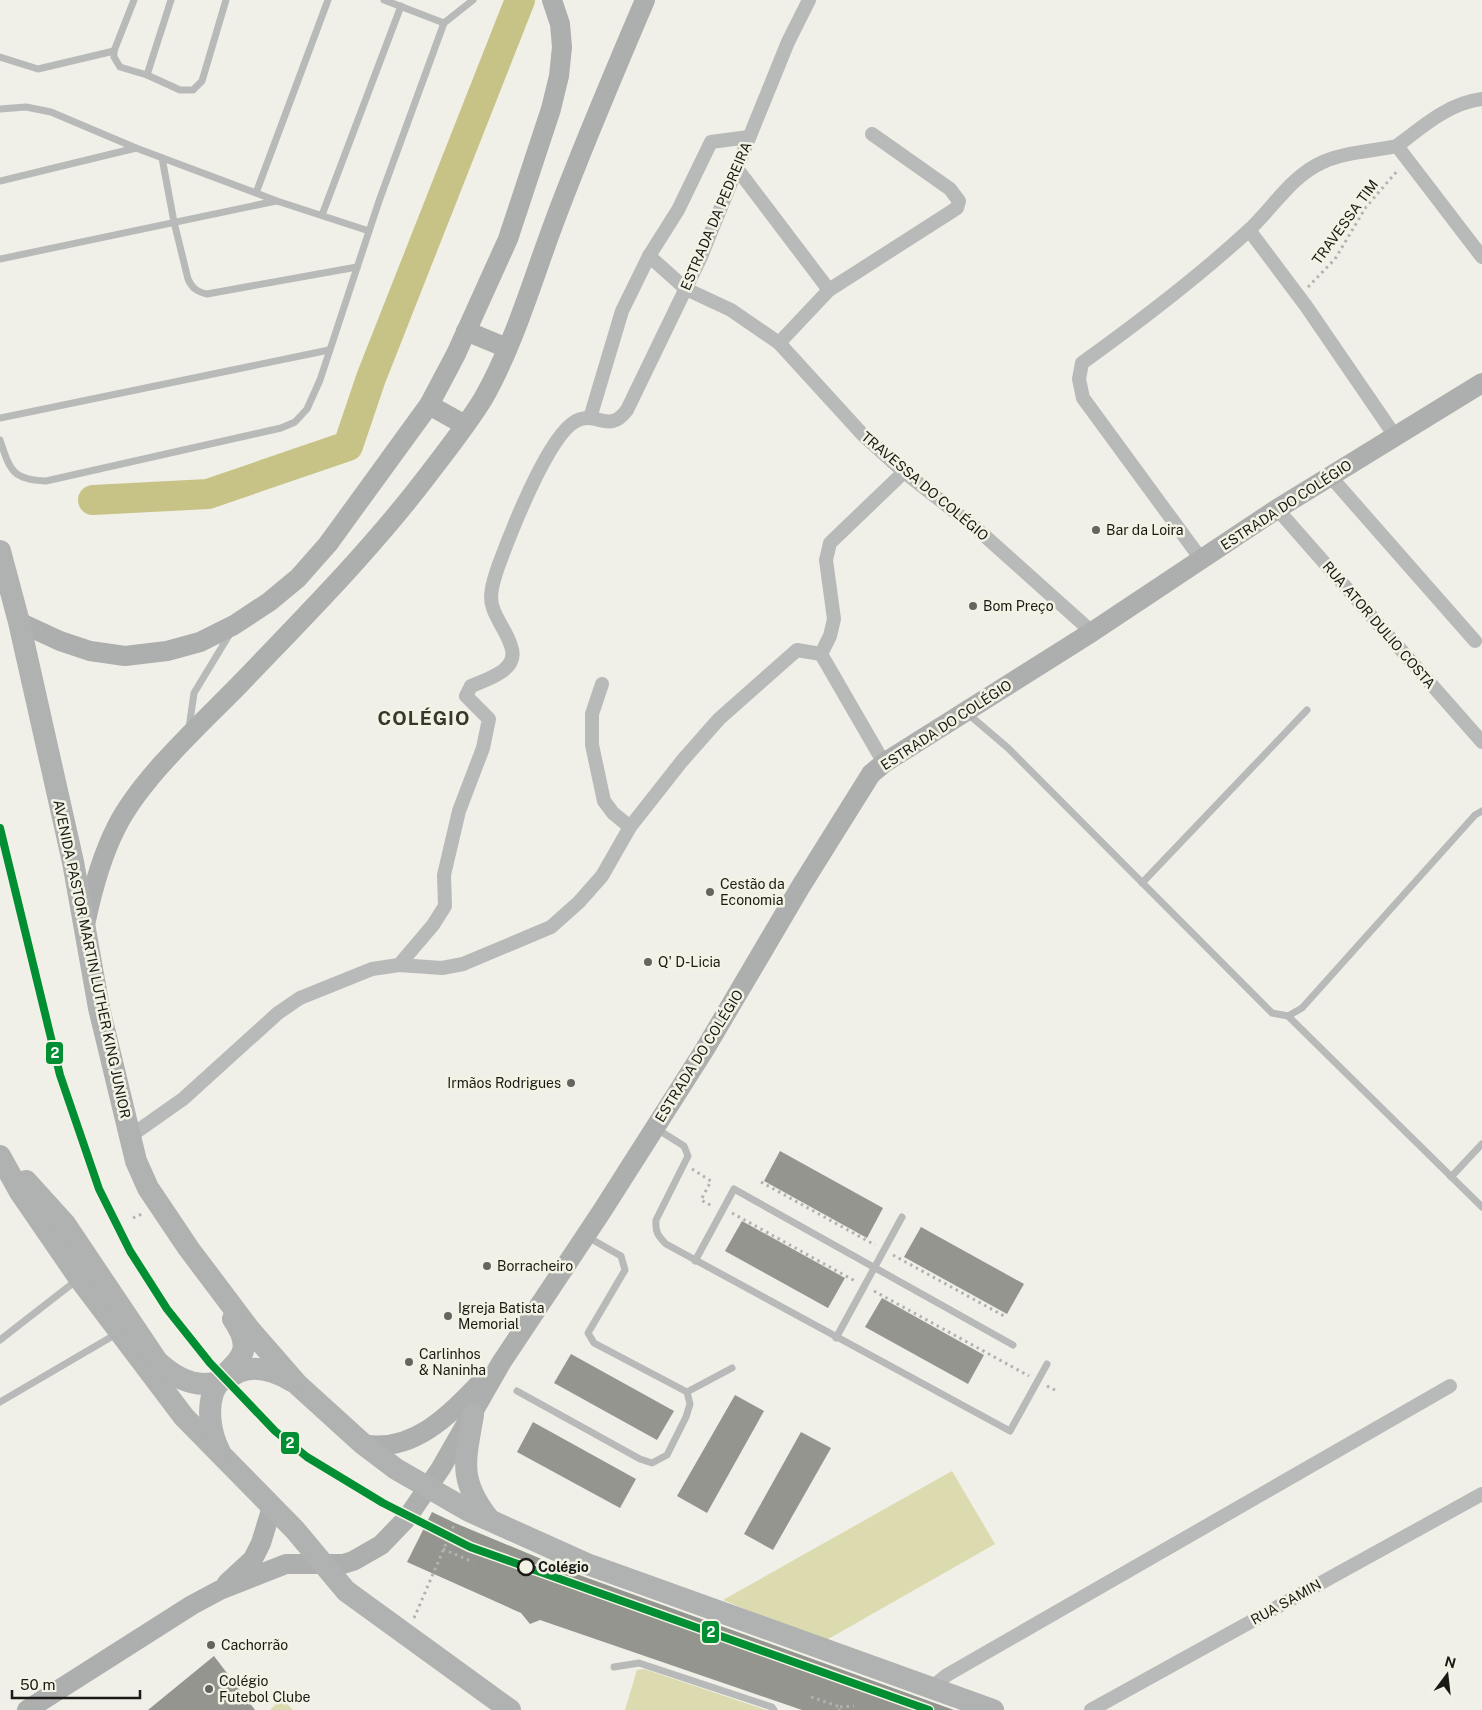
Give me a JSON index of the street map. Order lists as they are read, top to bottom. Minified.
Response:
{"streets":{"main road":["ESTRADA DO COLÉGIO","AVENIDA PASTOR MARTIN LUTHER KING JUNIOR"],"street":["ESTRADA DA PEDREIRA","TRAVESSA DO COLÉGIO","RUA ATOR DULIO COSTA","RUA SAMIN"],"path":["TRAVESSA TIM"]},"crossings":[["ESTRADA DA PEDREIRA","TRAVESSA DO COLÉGIO"],["TRAVESSA DO COLÉGIO","ESTRADA DO COLÉGIO"],["ESTRADA DO COLÉGIO","RUA ATOR DULIO COSTA"],["ESTRADA DO COLÉGIO","AVENIDA PASTOR MARTIN LUTHER KING JUNIOR"]],"districts":["COLÉGIO"],"places":["Bar da Loira","Bom Preço","Cestão da Economia","Q' D-Licia","Irmãos Rodrigues","Borracheiro","Igreja Batista Memorial","Carlinhos & Naninha","Colégio","Cachorrão","Colégio Futebol Clube"],"lines":["transit line 2"],"scale_bar":"50 m","north":"top"}
